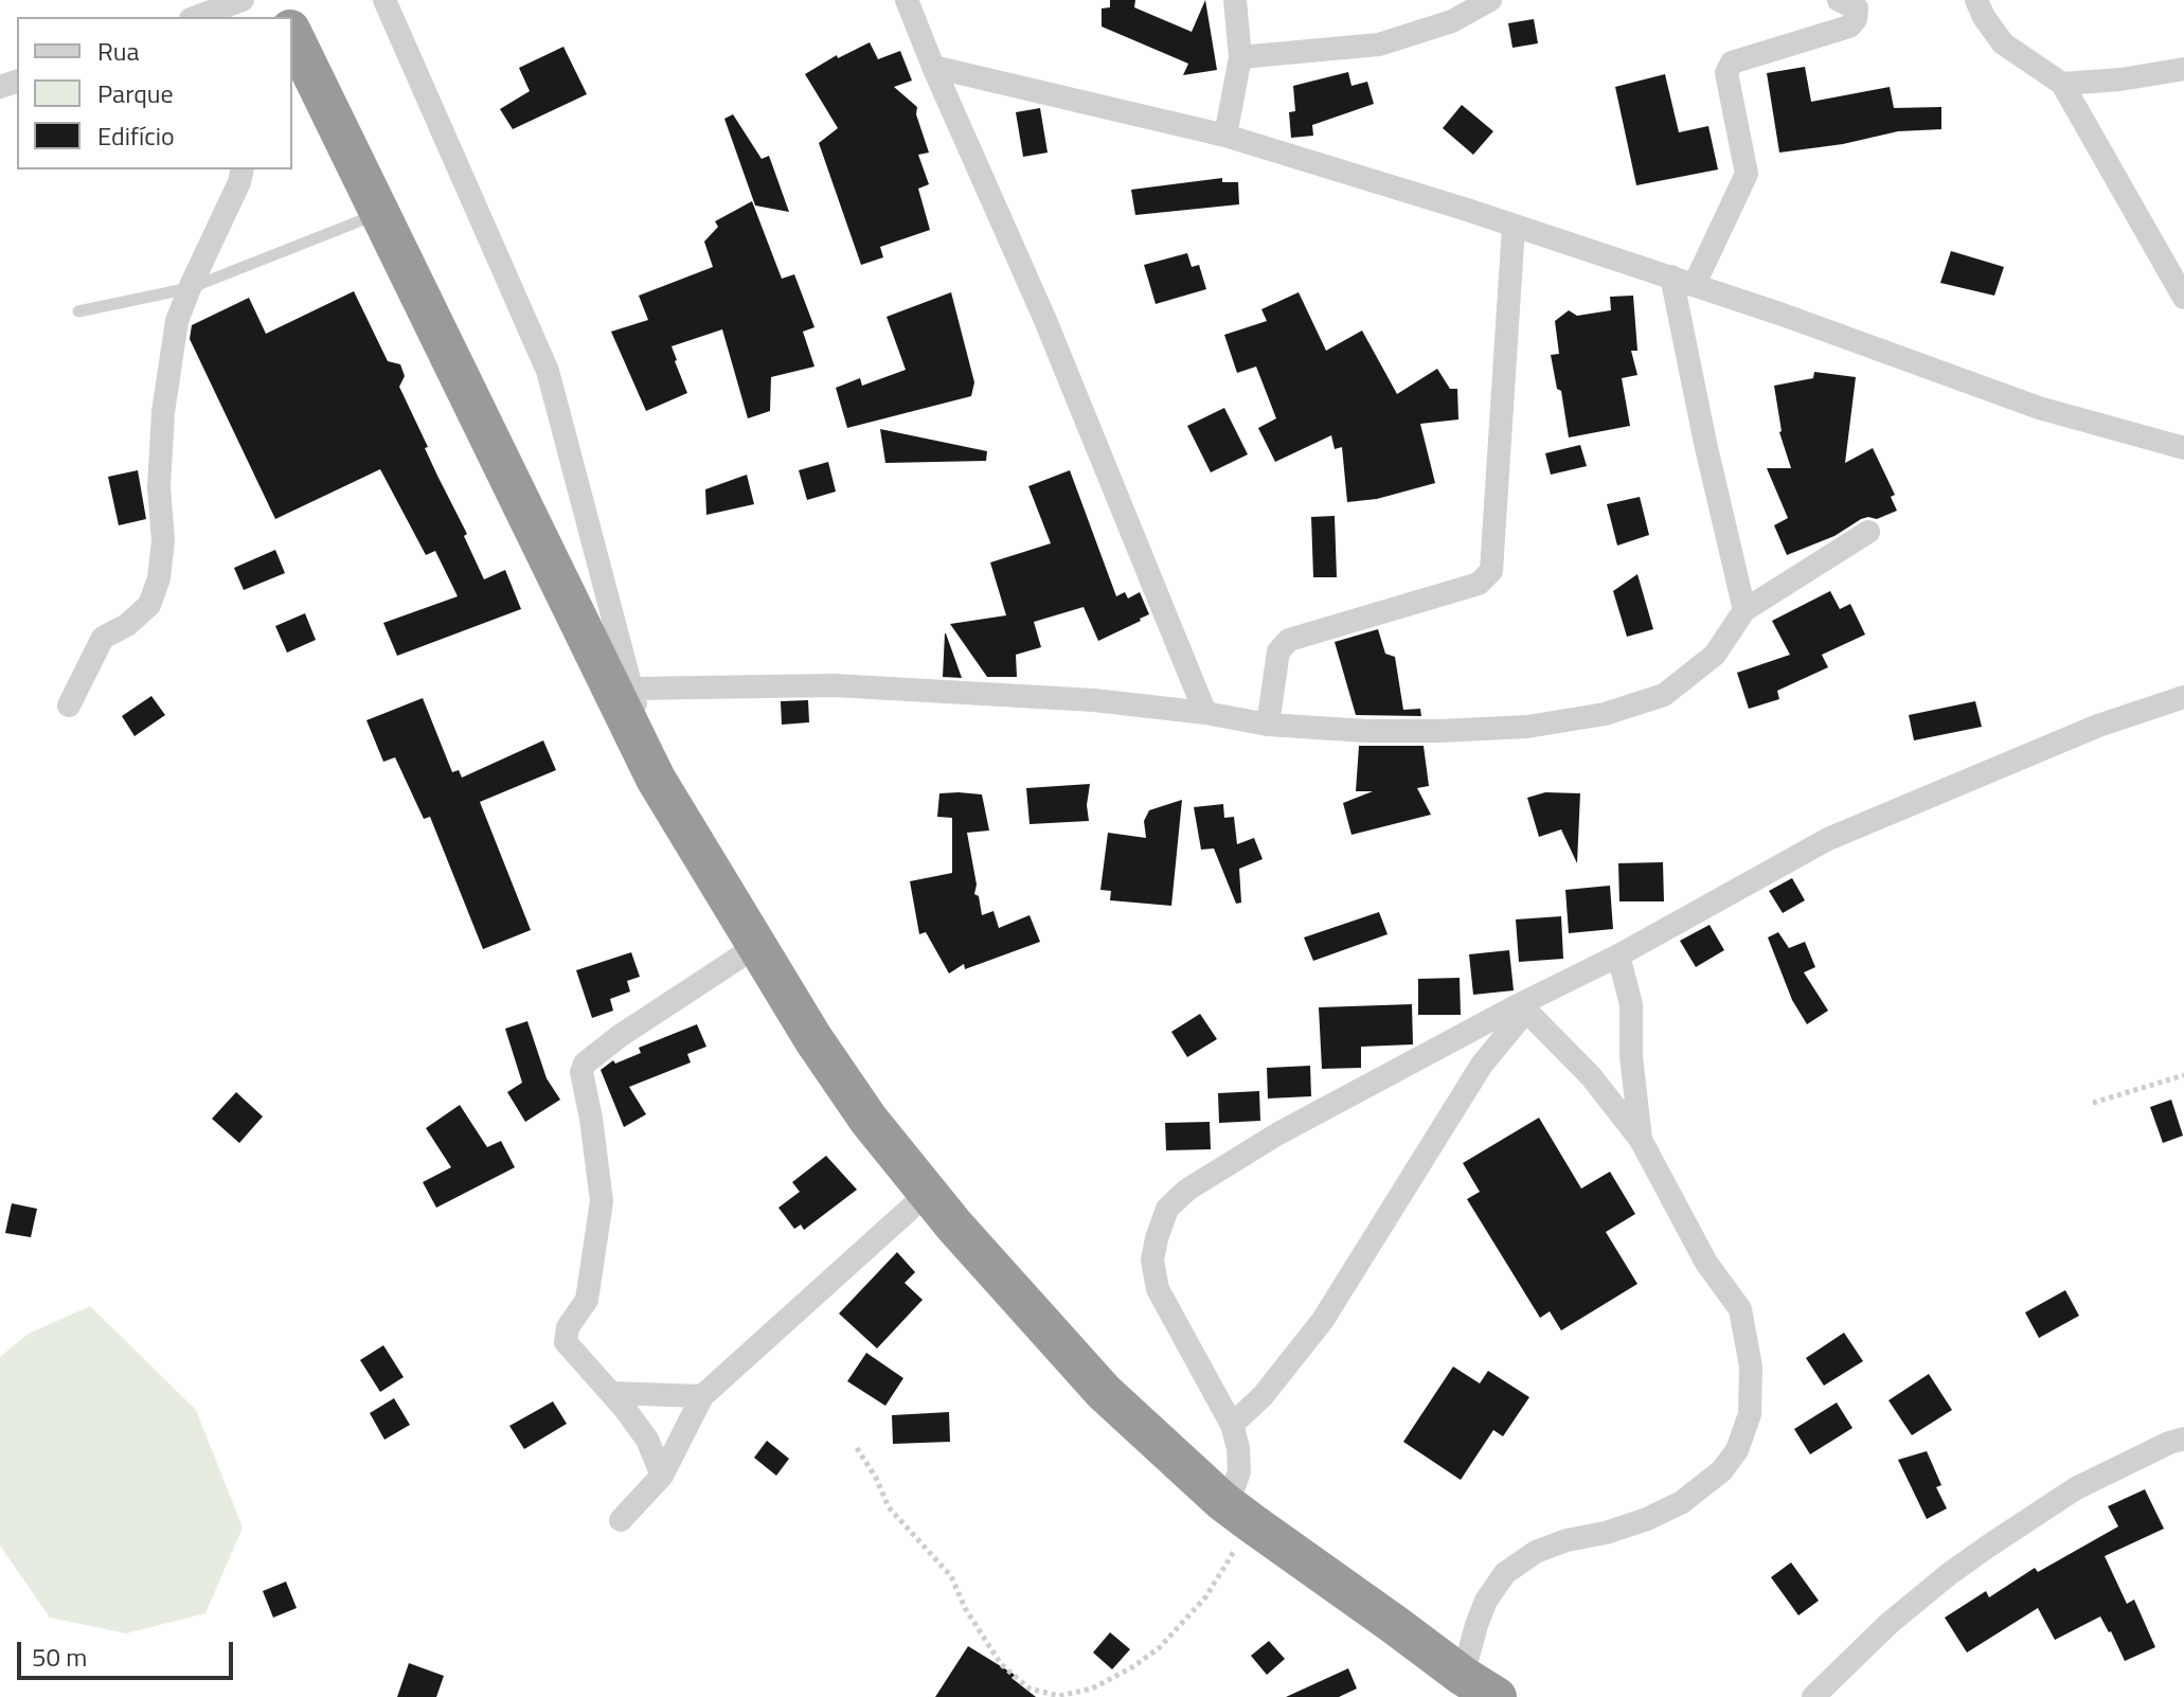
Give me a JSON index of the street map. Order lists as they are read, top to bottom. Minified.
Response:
{"legend":["Rua","Parque","Edifício"],"scale_bar":"50 m"}
